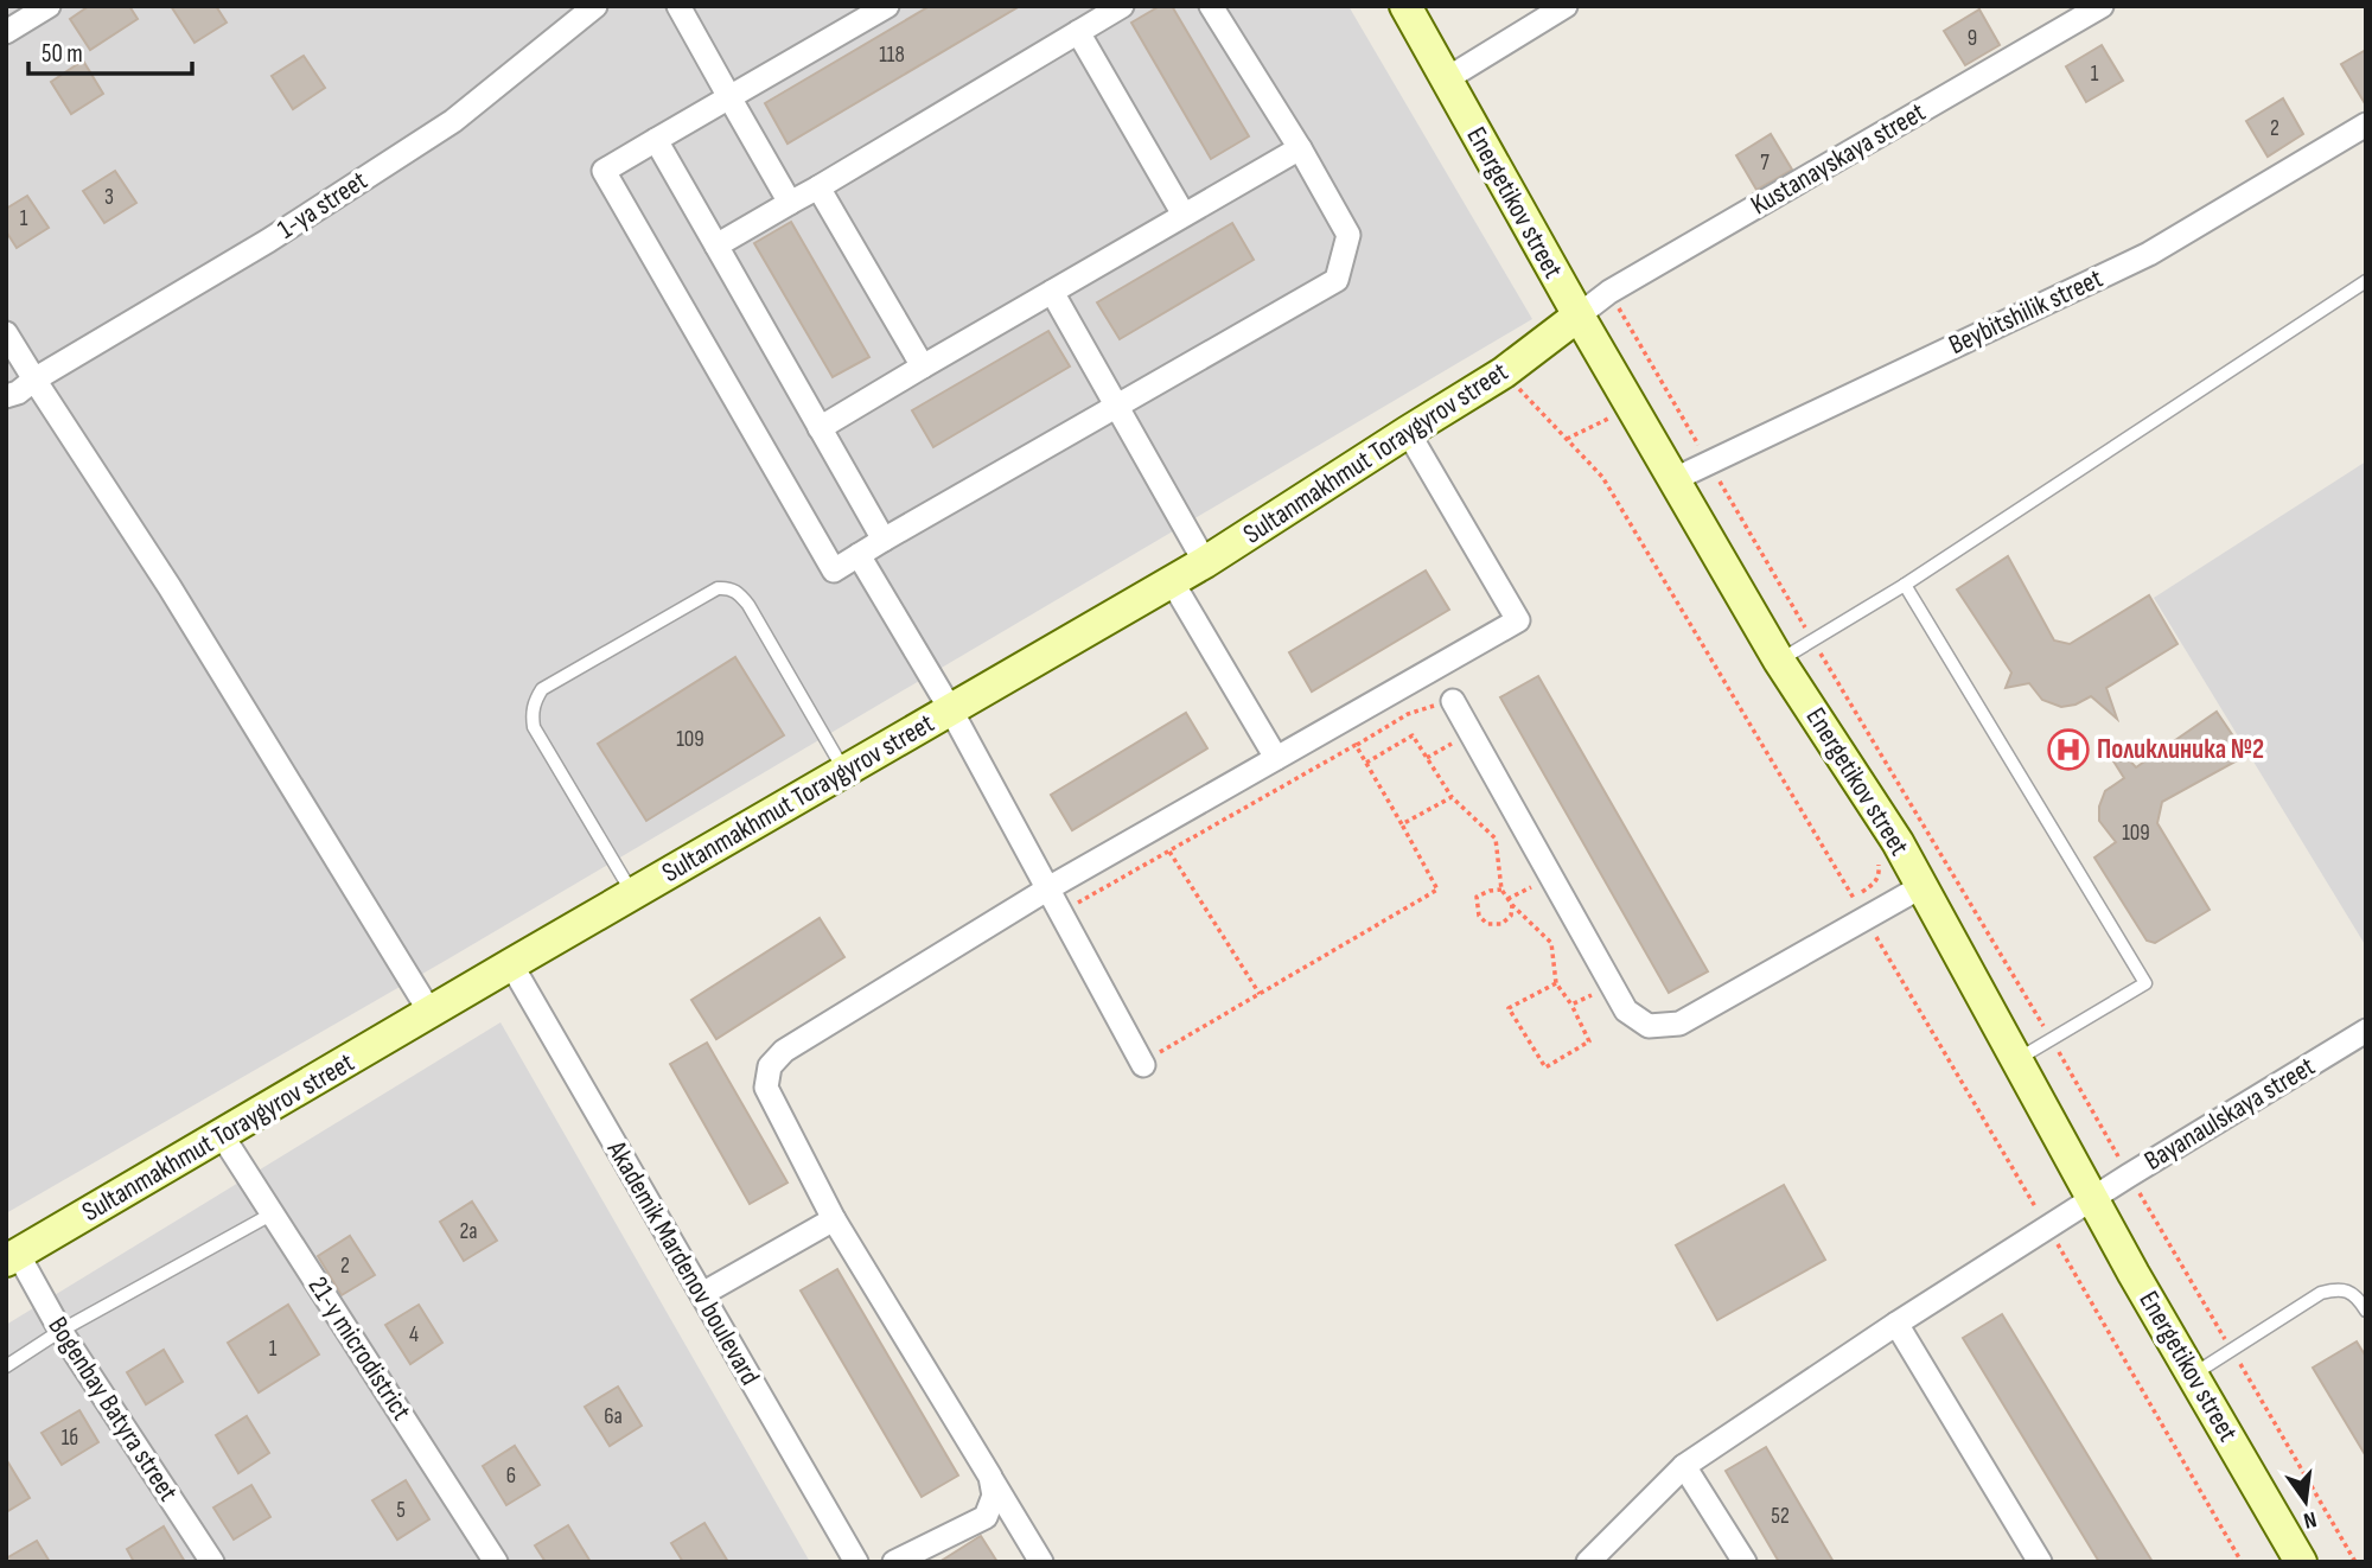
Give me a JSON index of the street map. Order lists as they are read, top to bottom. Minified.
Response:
{"streets":{"main road":["Energetikov street","Sultanmakhmut Toraygyrov street"],"street":["Kustanayskaya street","1-ya street","Beybitshilik street","Bayanaulskaya street","Akademik Mardenov boulevard","21-y microdistrict","Bogenbay Batyra street"]},"crossings":[["Kustanayskaya street","Energetikov street"],["Kustanayskaya street","Sultanmakhmut Toraygyrov street"],["Energetikov street","Beybitshilik street"],["Energetikov street","Sultanmakhmut Toraygyrov street"],["Energetikov street","Bayanaulskaya street"],["Sultanmakhmut Toraygyrov street","Akademik Mardenov boulevard"],["Sultanmakhmut Toraygyrov street","21-y microdistrict"],["Sultanmakhmut Toraygyrov street","Bogenbay Batyra street"]],"places":{"hospital":["Поликлиника №2"]},"house_numbers":["9","118","1","2","7","3","1","109","109","2а","2","4","1","6а","1б","6","5","52"],"scale_bar":"50 m","north":"bottom"}
